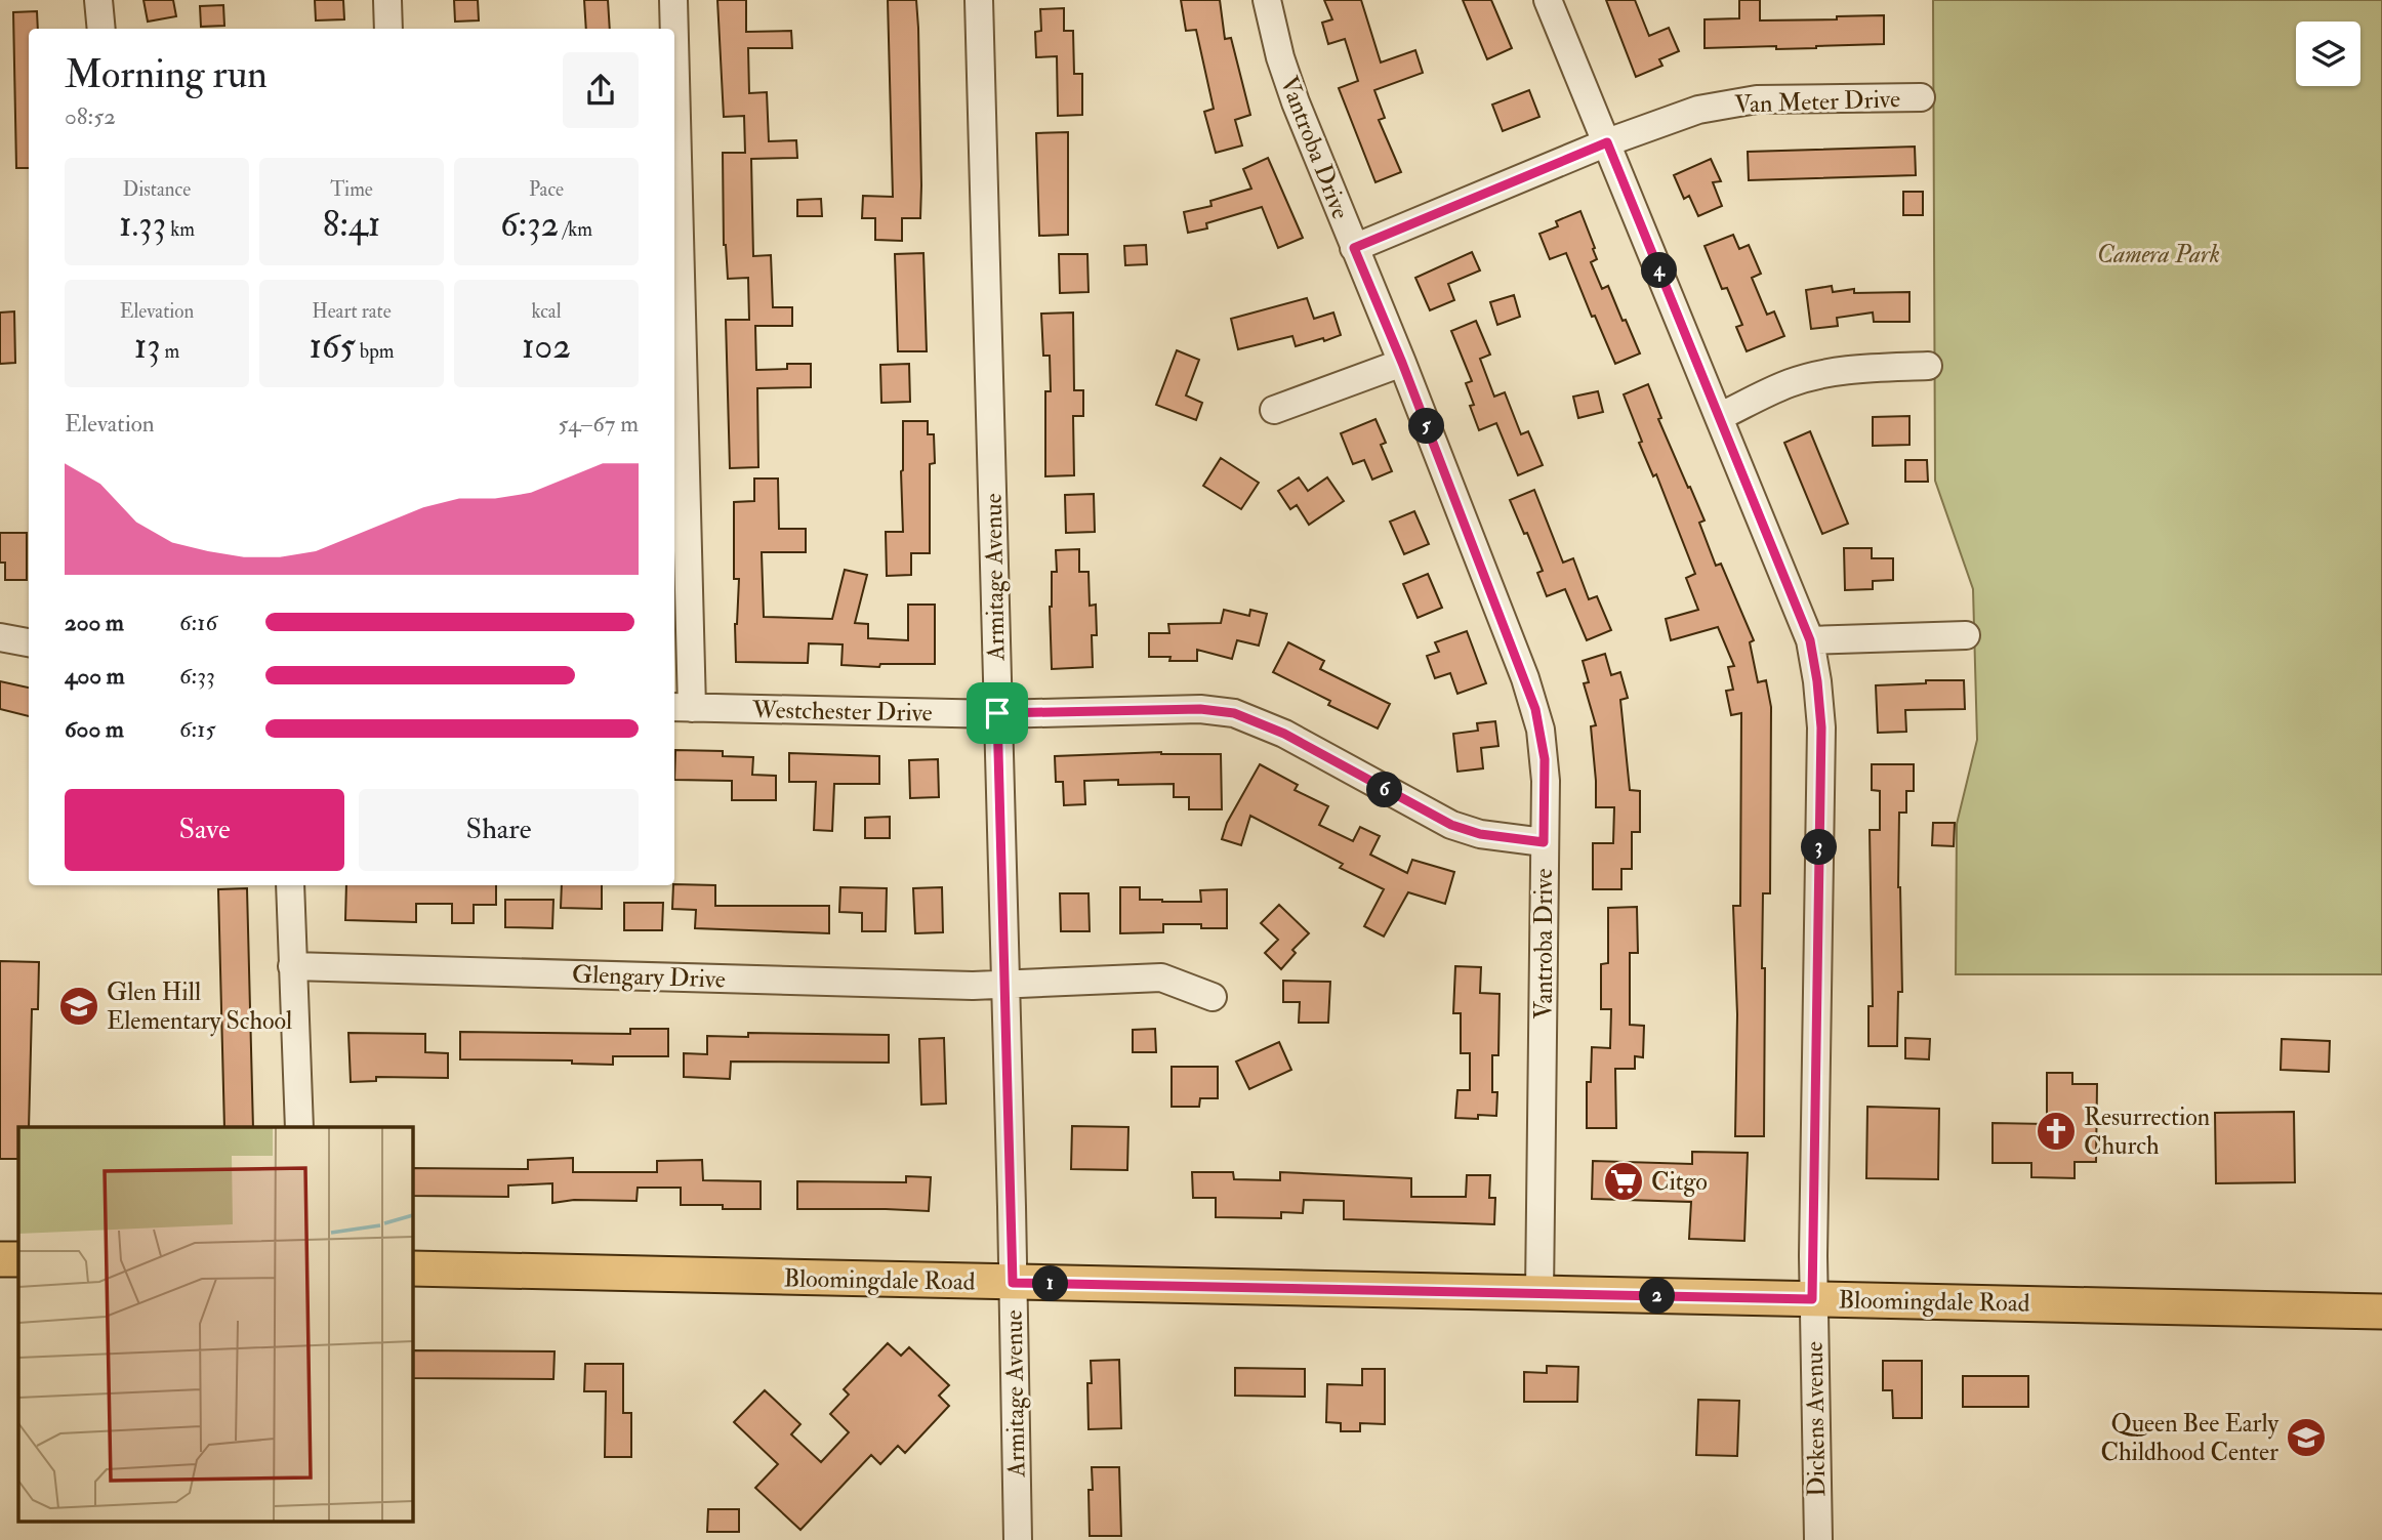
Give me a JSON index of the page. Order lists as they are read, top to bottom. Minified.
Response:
{"streets":{"main road":["Bloomingdale Road"],"street":["Van Meter Drive","Vantroba Drive","Armitage Avenue","Westchester Drive","Glengary Drive","Dickens Avenue"]},"crossings":[["Van Meter Drive","Vantroba Drive"],["Van Meter Drive","Dickens Avenue"],["Vantroba Drive","Westchester Drive"],["Vantroba Drive","Bloomingdale Road"],["Armitage Avenue","Westchester Drive"],["Armitage Avenue","Glengary Drive"],["Armitage Avenue","Bloomingdale Road"],["Bloomingdale Road","Dickens Avenue"]],"parks":["Camera Park"],"places":{"school or university":["Glen Hill Elementary School","Queen Bee Early Childhood Center"],"church":["Resurrection Church"],"supermarket":["Citgo"]},"page":{"heading":["Morning run","08:52"],"stats":[["Distance","1.33 km"],["Time","8:41"],["Pace","6:32 /km"],["Elevation","13 m"],["Heart rate","165 bpm"],["kcal","102"]],"pins":["4","5","6","3","1","2"],"chart":["Elevation","54–67 m"],"list":[{"name":"200 m","note":"6:16"},{"name":"400 m","note":"6:33"},{"name":"600 m","note":"6:15"}],"buttons":["Save","Share"]}}
